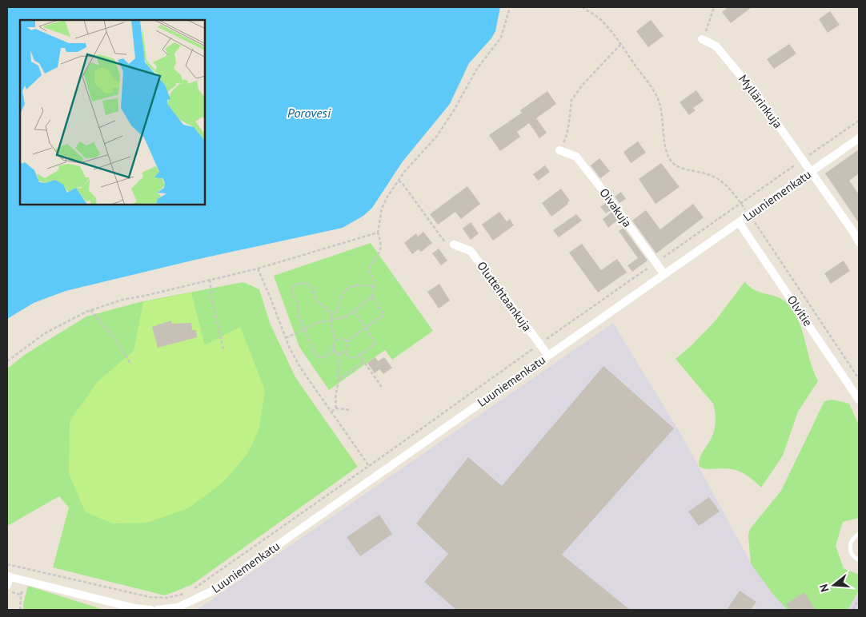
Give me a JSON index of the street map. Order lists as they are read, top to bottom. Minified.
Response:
{"streets":{"street":["Myllärinkuja","Luuniemenkatu","Oivakuja","Oluttehtaankuja","Olvitie"]},"crossings":[["Myllärinkuja","Luuniemenkatu"],["Luuniemenkatu","Oivakuja"],["Luuniemenkatu","Oluttehtaankuja"],["Luuniemenkatu","Olvitie"]],"water":["Porovesi"],"north":"left"}
